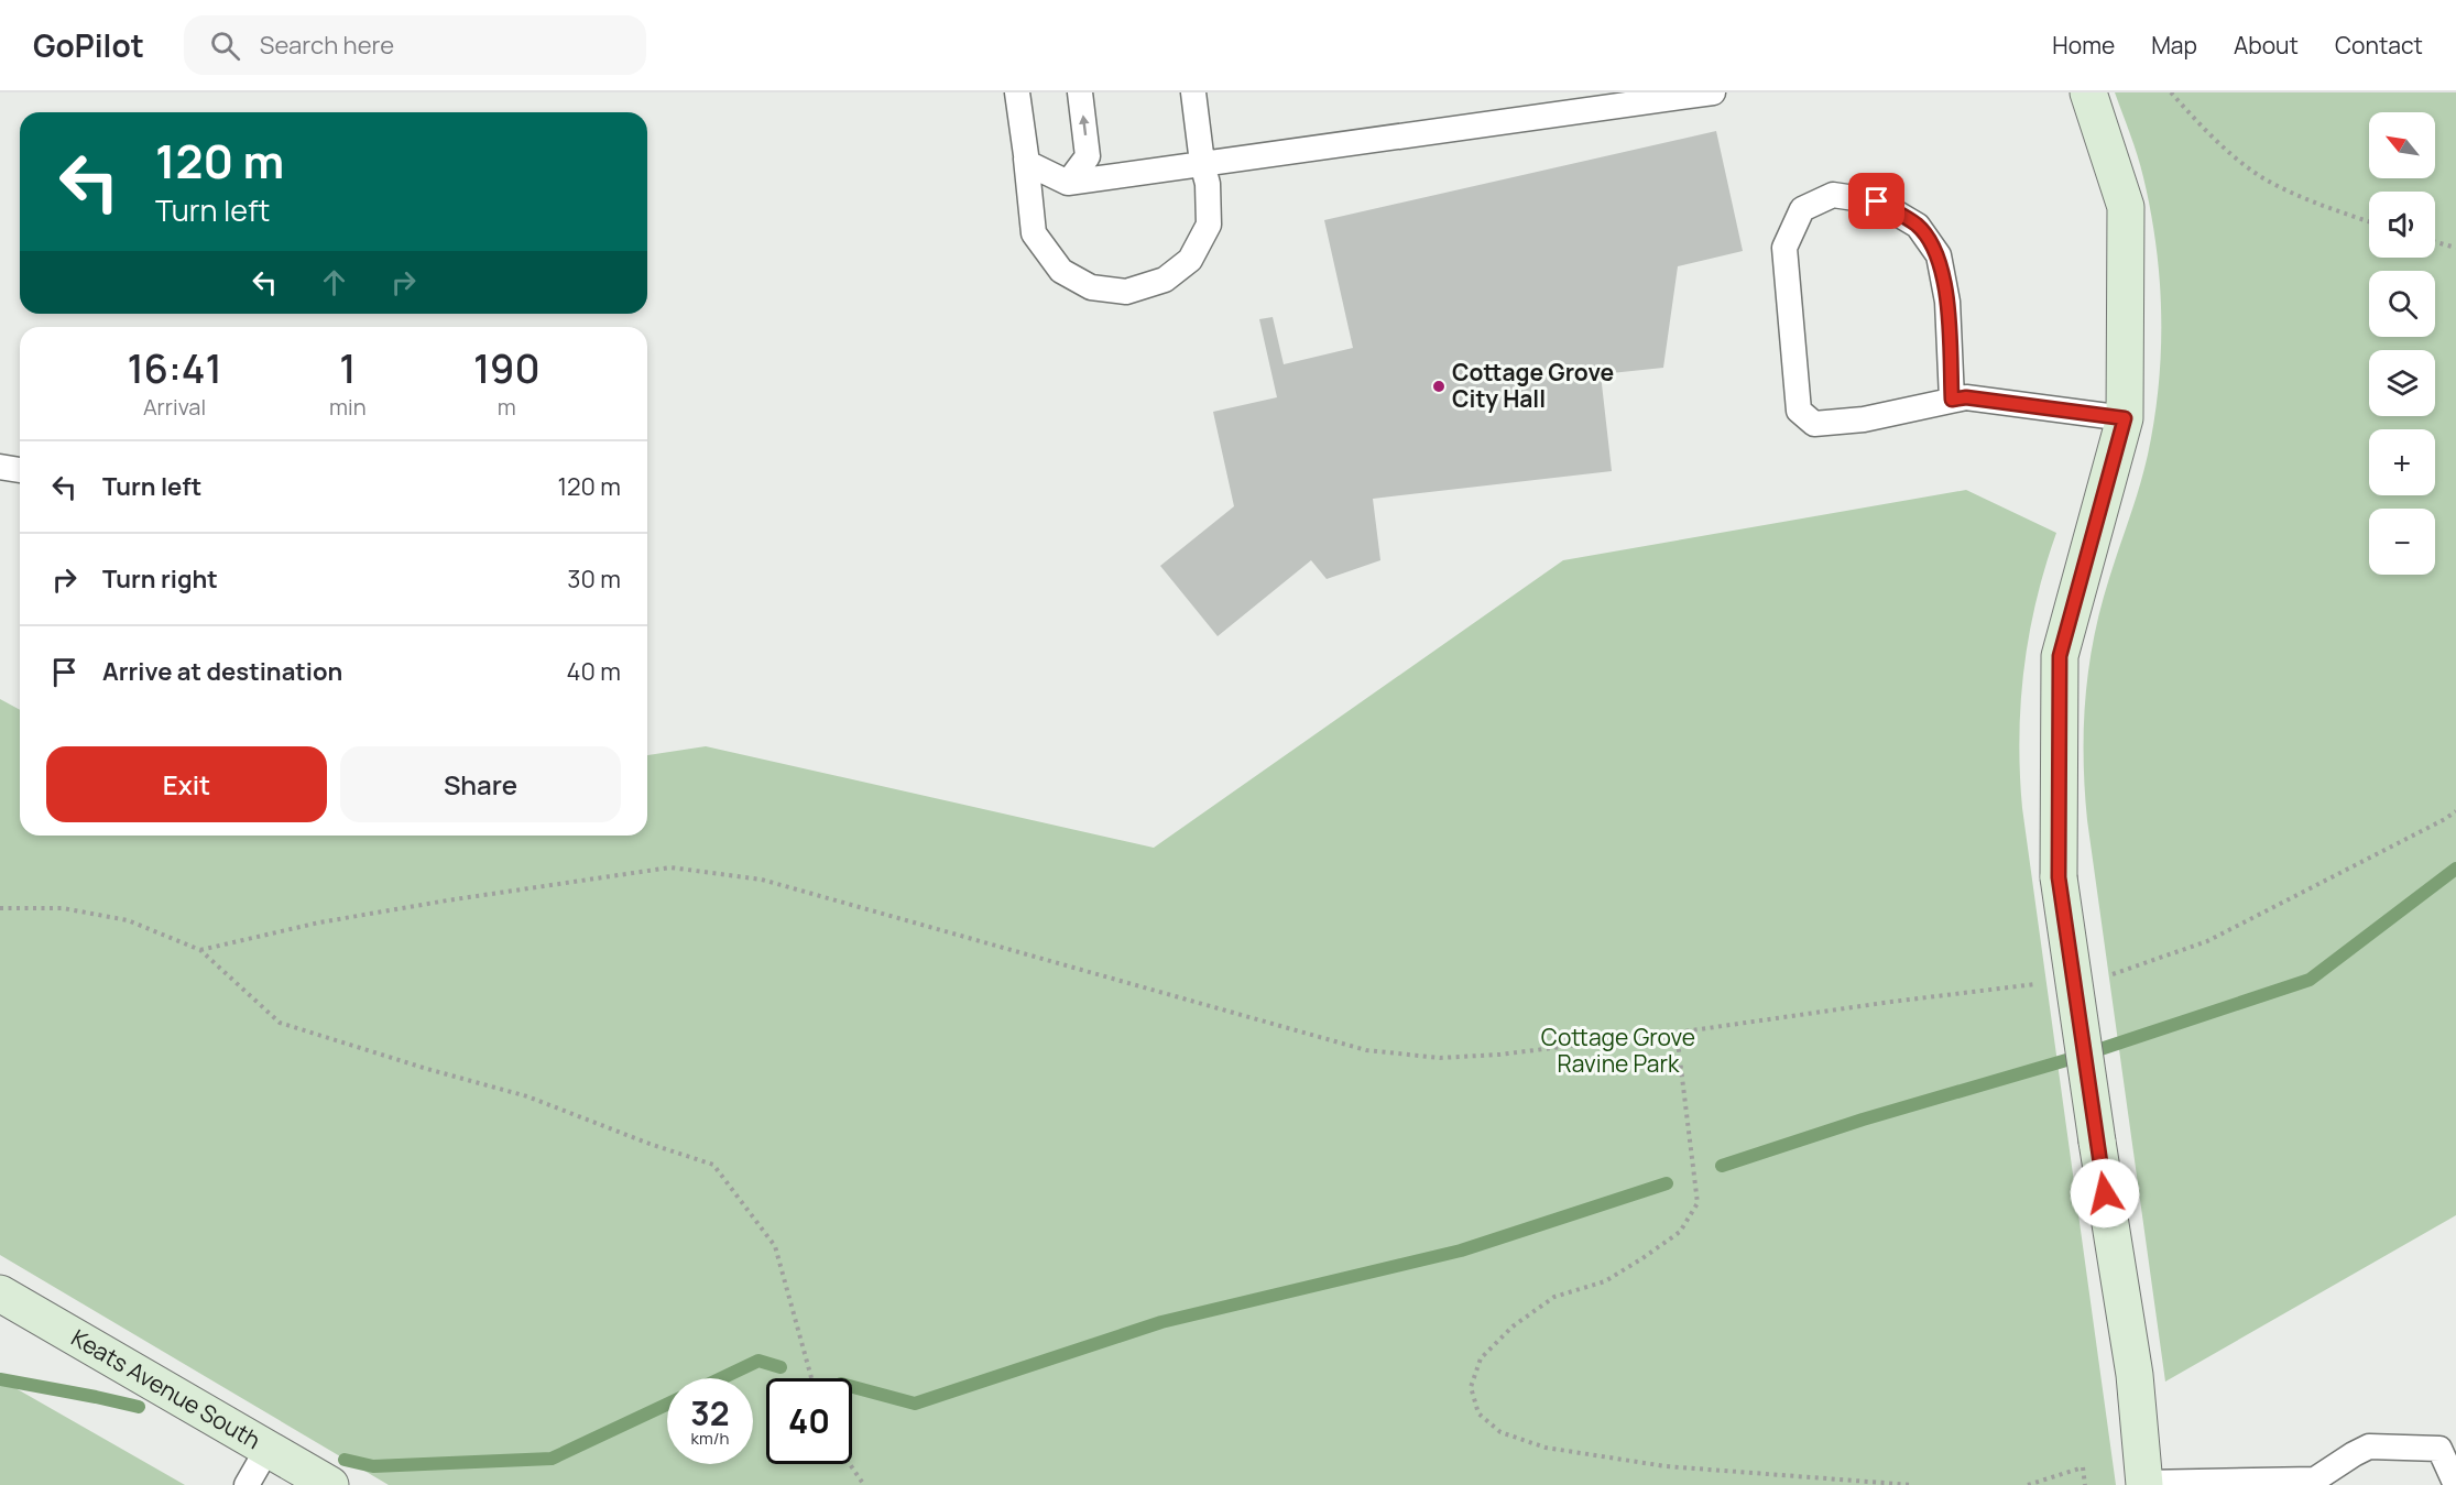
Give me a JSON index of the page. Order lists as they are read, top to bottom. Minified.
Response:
{"streets":{"street":["Keats Avenue South"]},"parks":["Cottage Grove Ravine Park"],"places":["Cottage Grove City Hall"],"north":"top left","page":{"header":"GoPilot","search":"Search here","nav":["Home","Map","About","Contact"],"map_buttons":["+","−"],"turn":["120 m","Turn left"],"eta":["16:41","Arrival","1","min","190","m"],"list":[{"name":"Turn left","value":"120 m"},{"name":"Turn right","value":"30 m"},{"name":"Arrive at destination","value":"40 m"}],"buttons":["Exit","Share"],"speed":"32 km/h","limit":"40"}}
